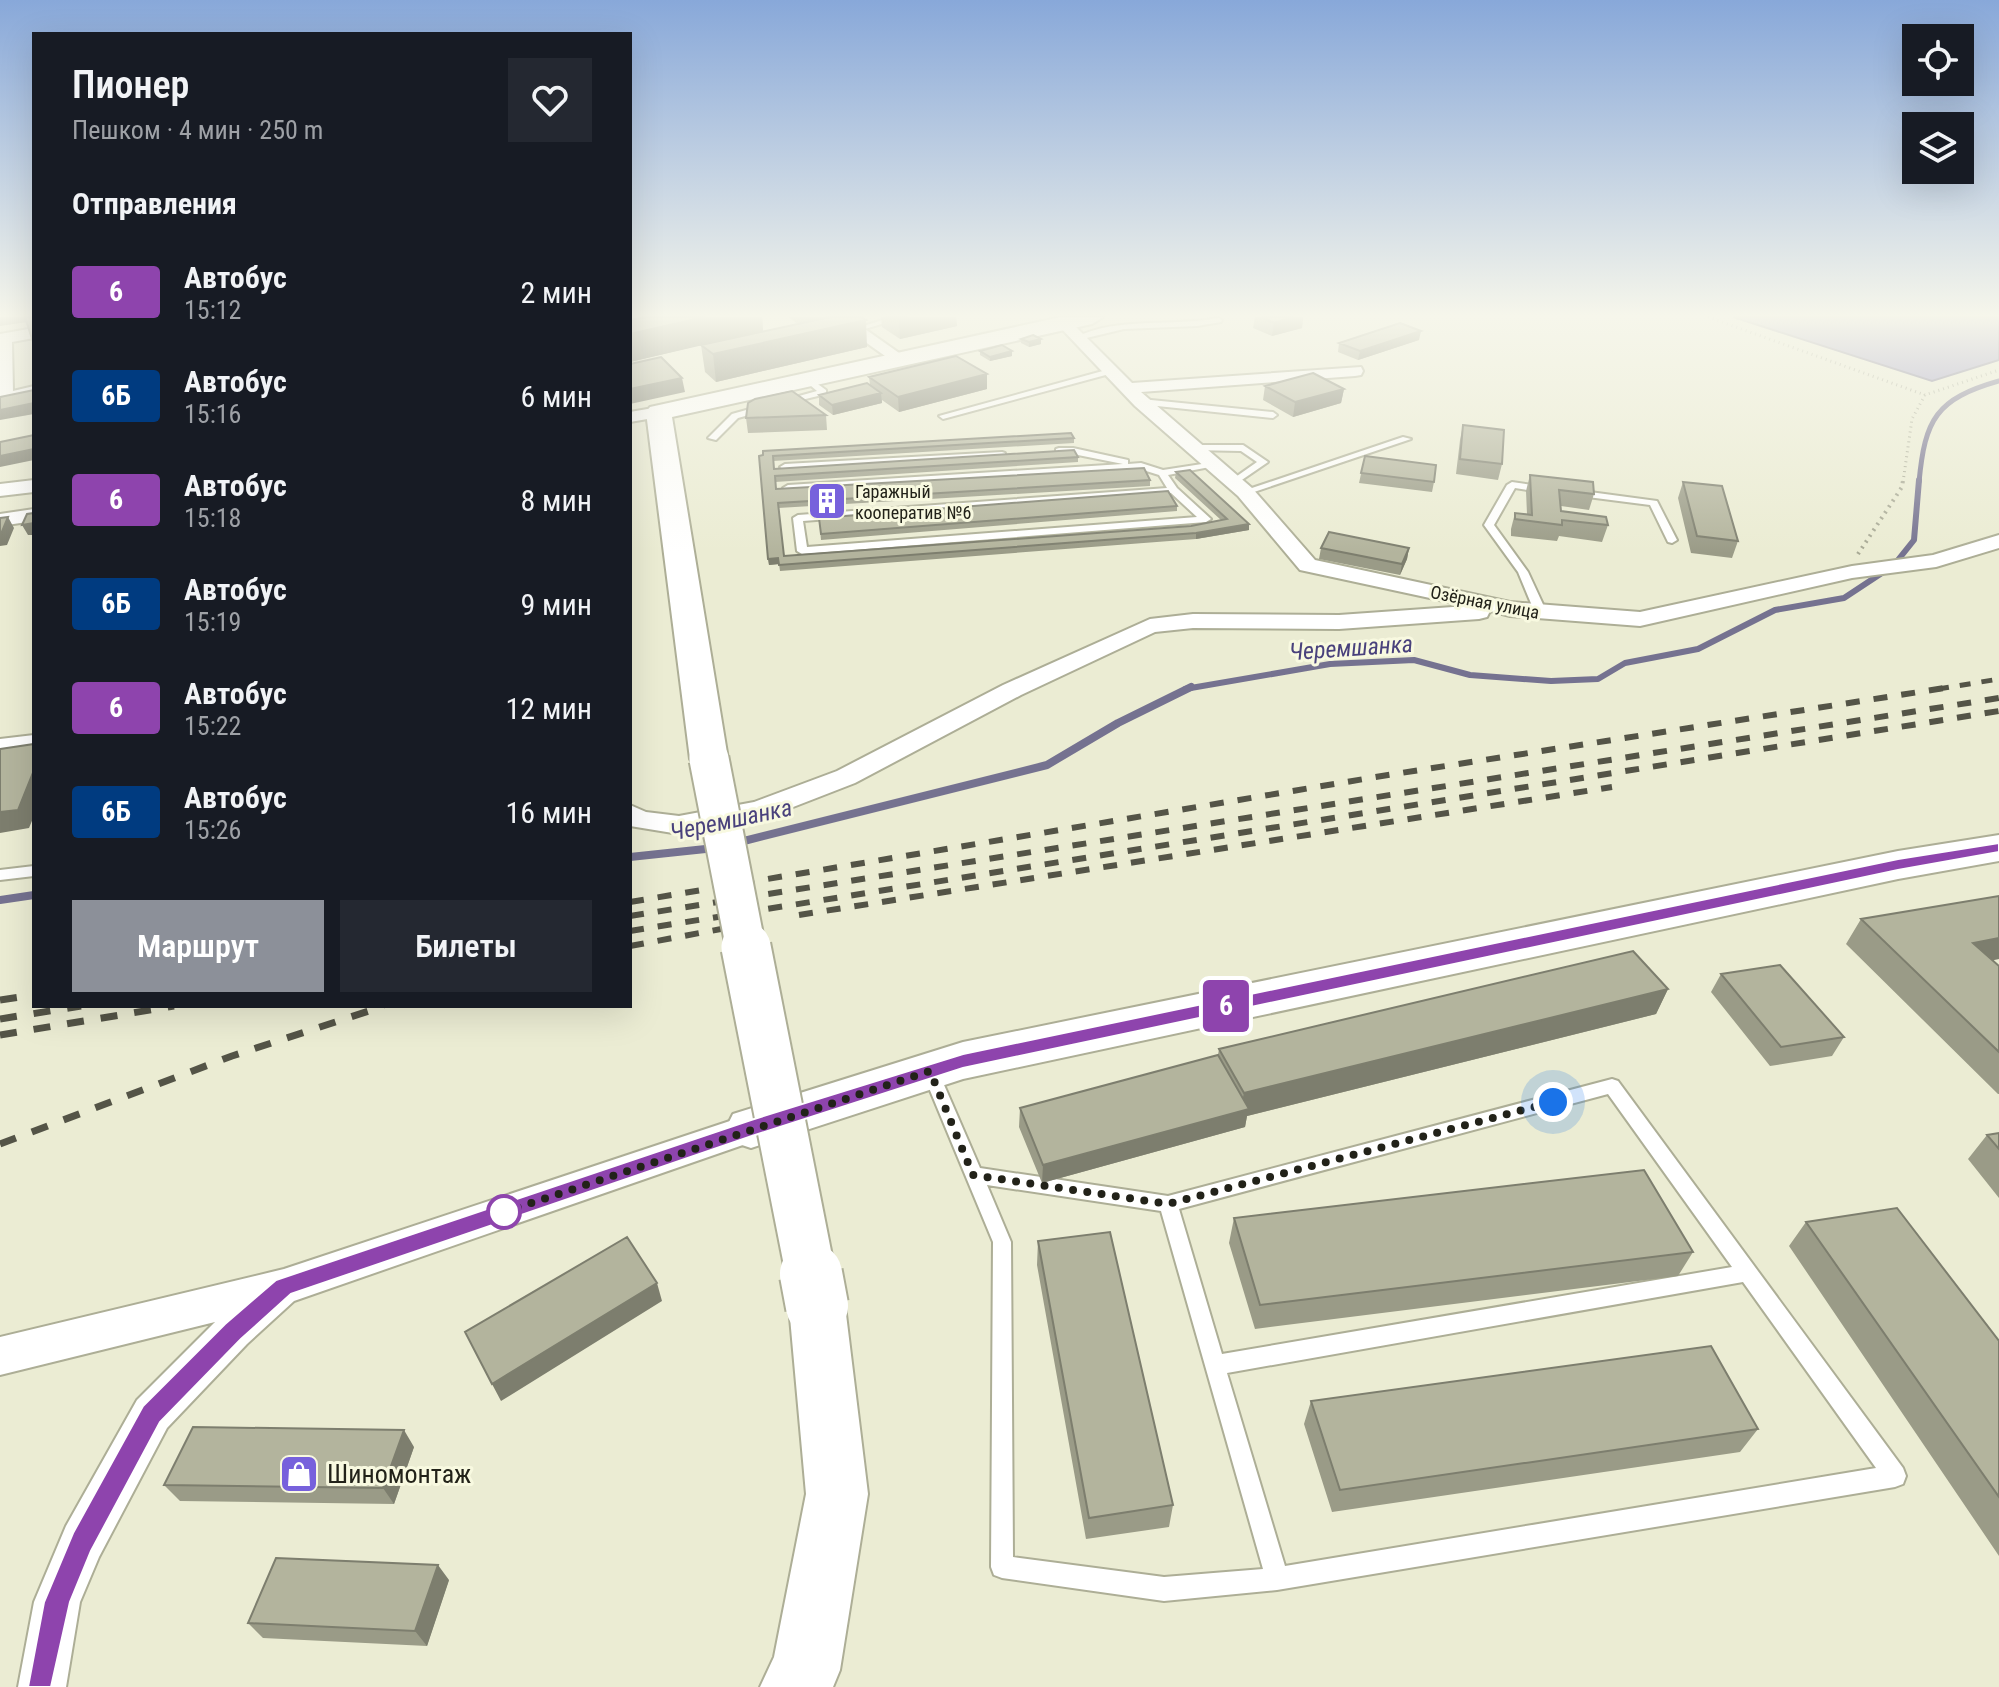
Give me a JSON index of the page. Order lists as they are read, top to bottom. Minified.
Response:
{"streets":{"street":["Озёрная улица"]},"water":["Черемшанка"],"places":{"building":["Гаражный кооператив №6"],"shop":["Шиномонтаж"]},"lines":["bus line 6"],"page":{"on_map":"6","heading":[["Пионер","Пешком · 4 мин · 250 m"],"Отправления"],"list":[{"mark":"6","name":"Автобус","note":"15:12","value":"2 мин"},{"mark":"6Б","name":"Автобус","note":"15:16","value":"6 мин"},{"mark":"6","name":"Автобус","note":"15:18","value":"8 мин"},{"mark":"6Б","name":"Автобус","note":"15:19","value":"9 мин"},{"mark":"6","name":"Автобус","note":"15:22","value":"12 мин"},{"mark":"6Б","name":"Автобус","note":"15:26","value":"16 мин"}],"buttons":["Маршрут","Билеты"]}}
